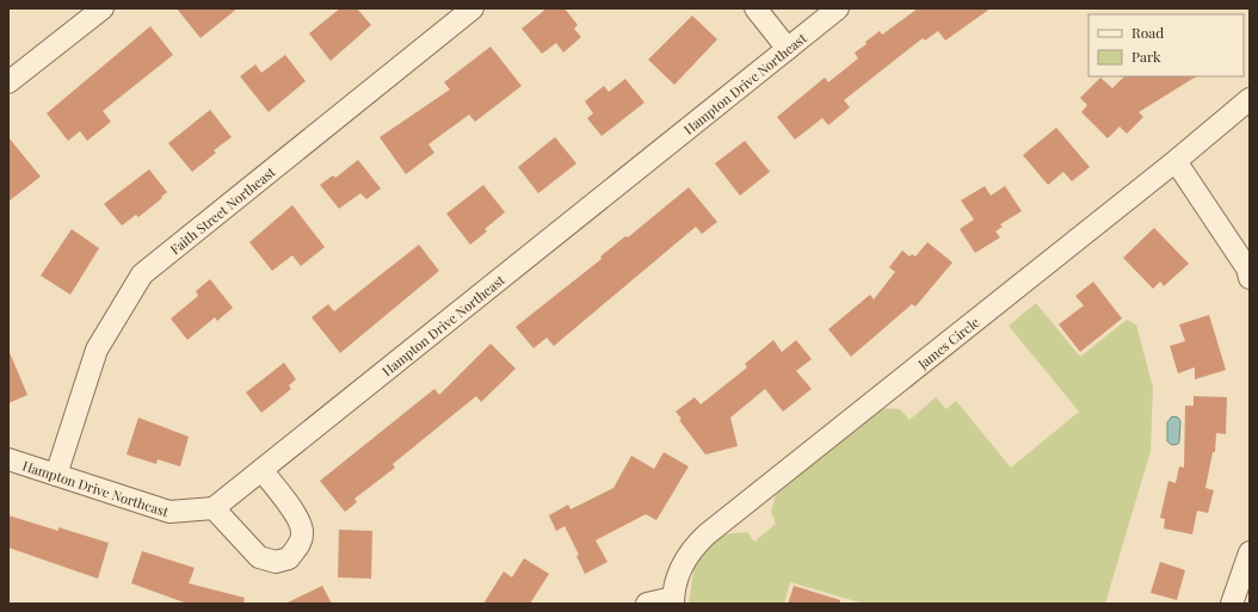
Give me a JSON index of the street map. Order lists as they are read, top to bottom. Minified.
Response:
{"streets":{"street":["Hampton Drive Northeast","Faith Street Northeast","James Circle"]},"crossings":[["Hampton Drive Northeast","Faith Street Northeast"]],"legend":["Road","Park"]}
